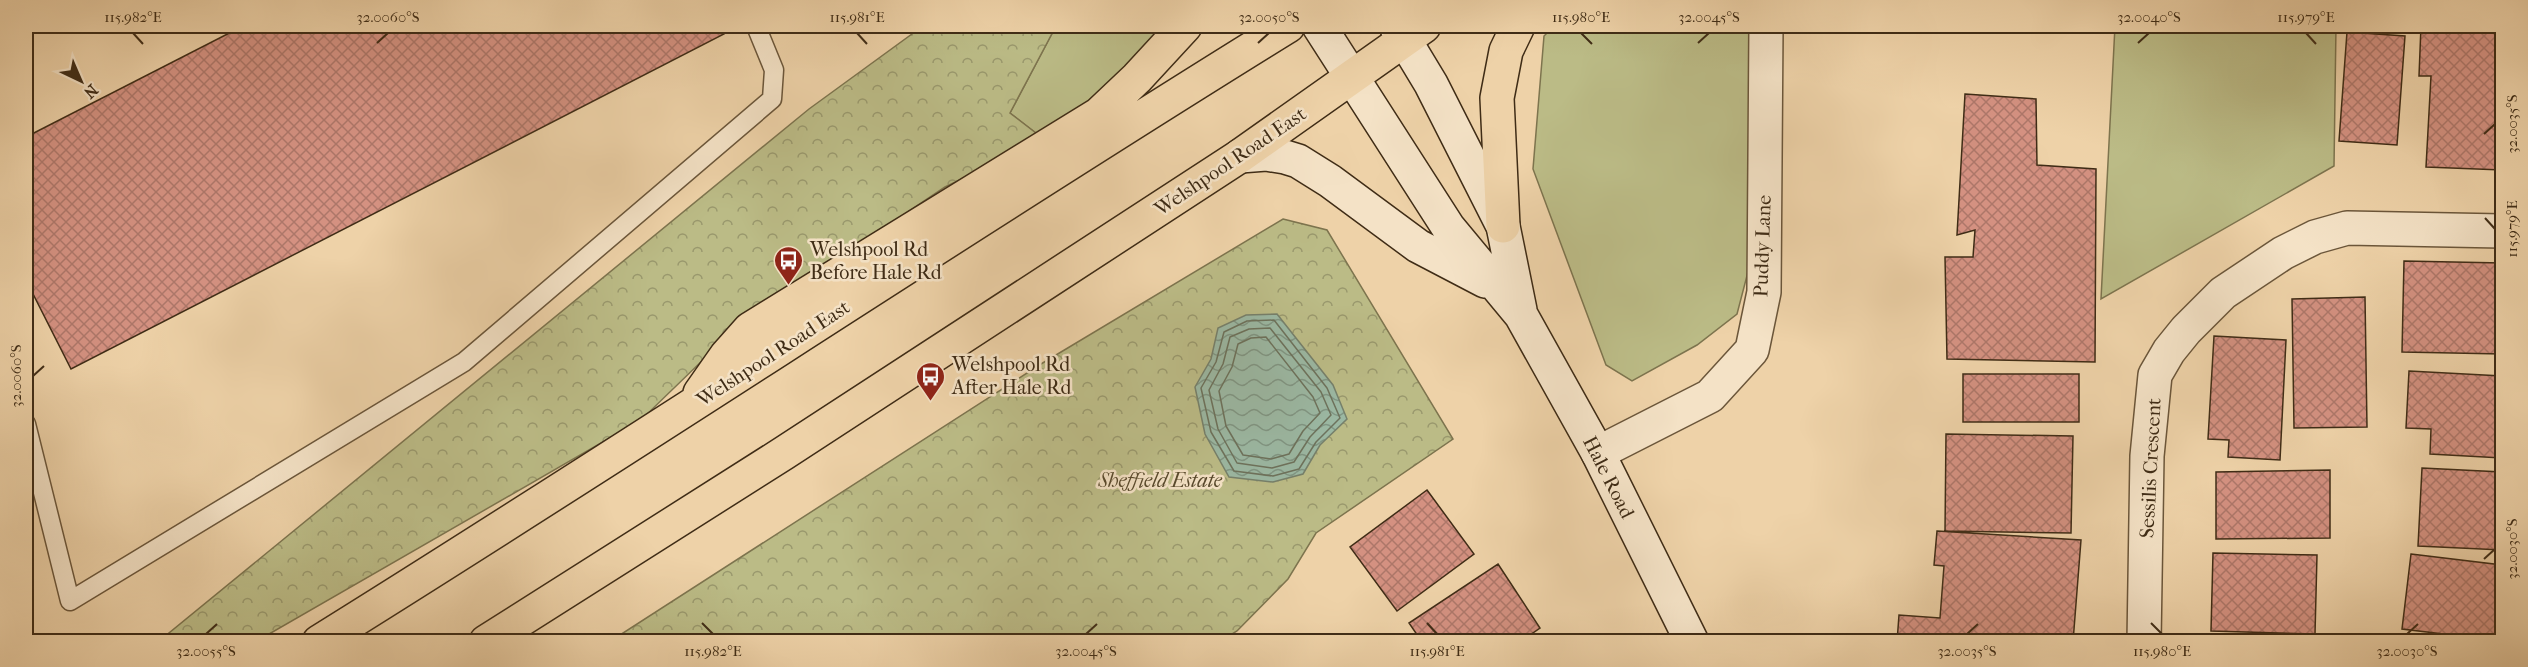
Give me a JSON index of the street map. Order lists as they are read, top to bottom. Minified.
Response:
{"streets":{"highway":["Welshpool Road East"],"main road":["Puddy Lane","Sessilis Crescent","Hale Road"]},"crossings":[["Welshpool Road East","Hale Road"],["Puddy Lane","Hale Road"]],"parks":["Sheffield Estate"],"places":{"bus stop":["Welshpool Rd Before Hale Rd","Welshpool Rd After Hale Rd"]},"north":"bottom right","coordinates":["115.982°E","32.0060°S","115.981°E","32.0050°S","115.980°E","32.0045°S","32.0040°S","115.979°E","32.0035°S","32.0030°S","32.0055°S"]}
